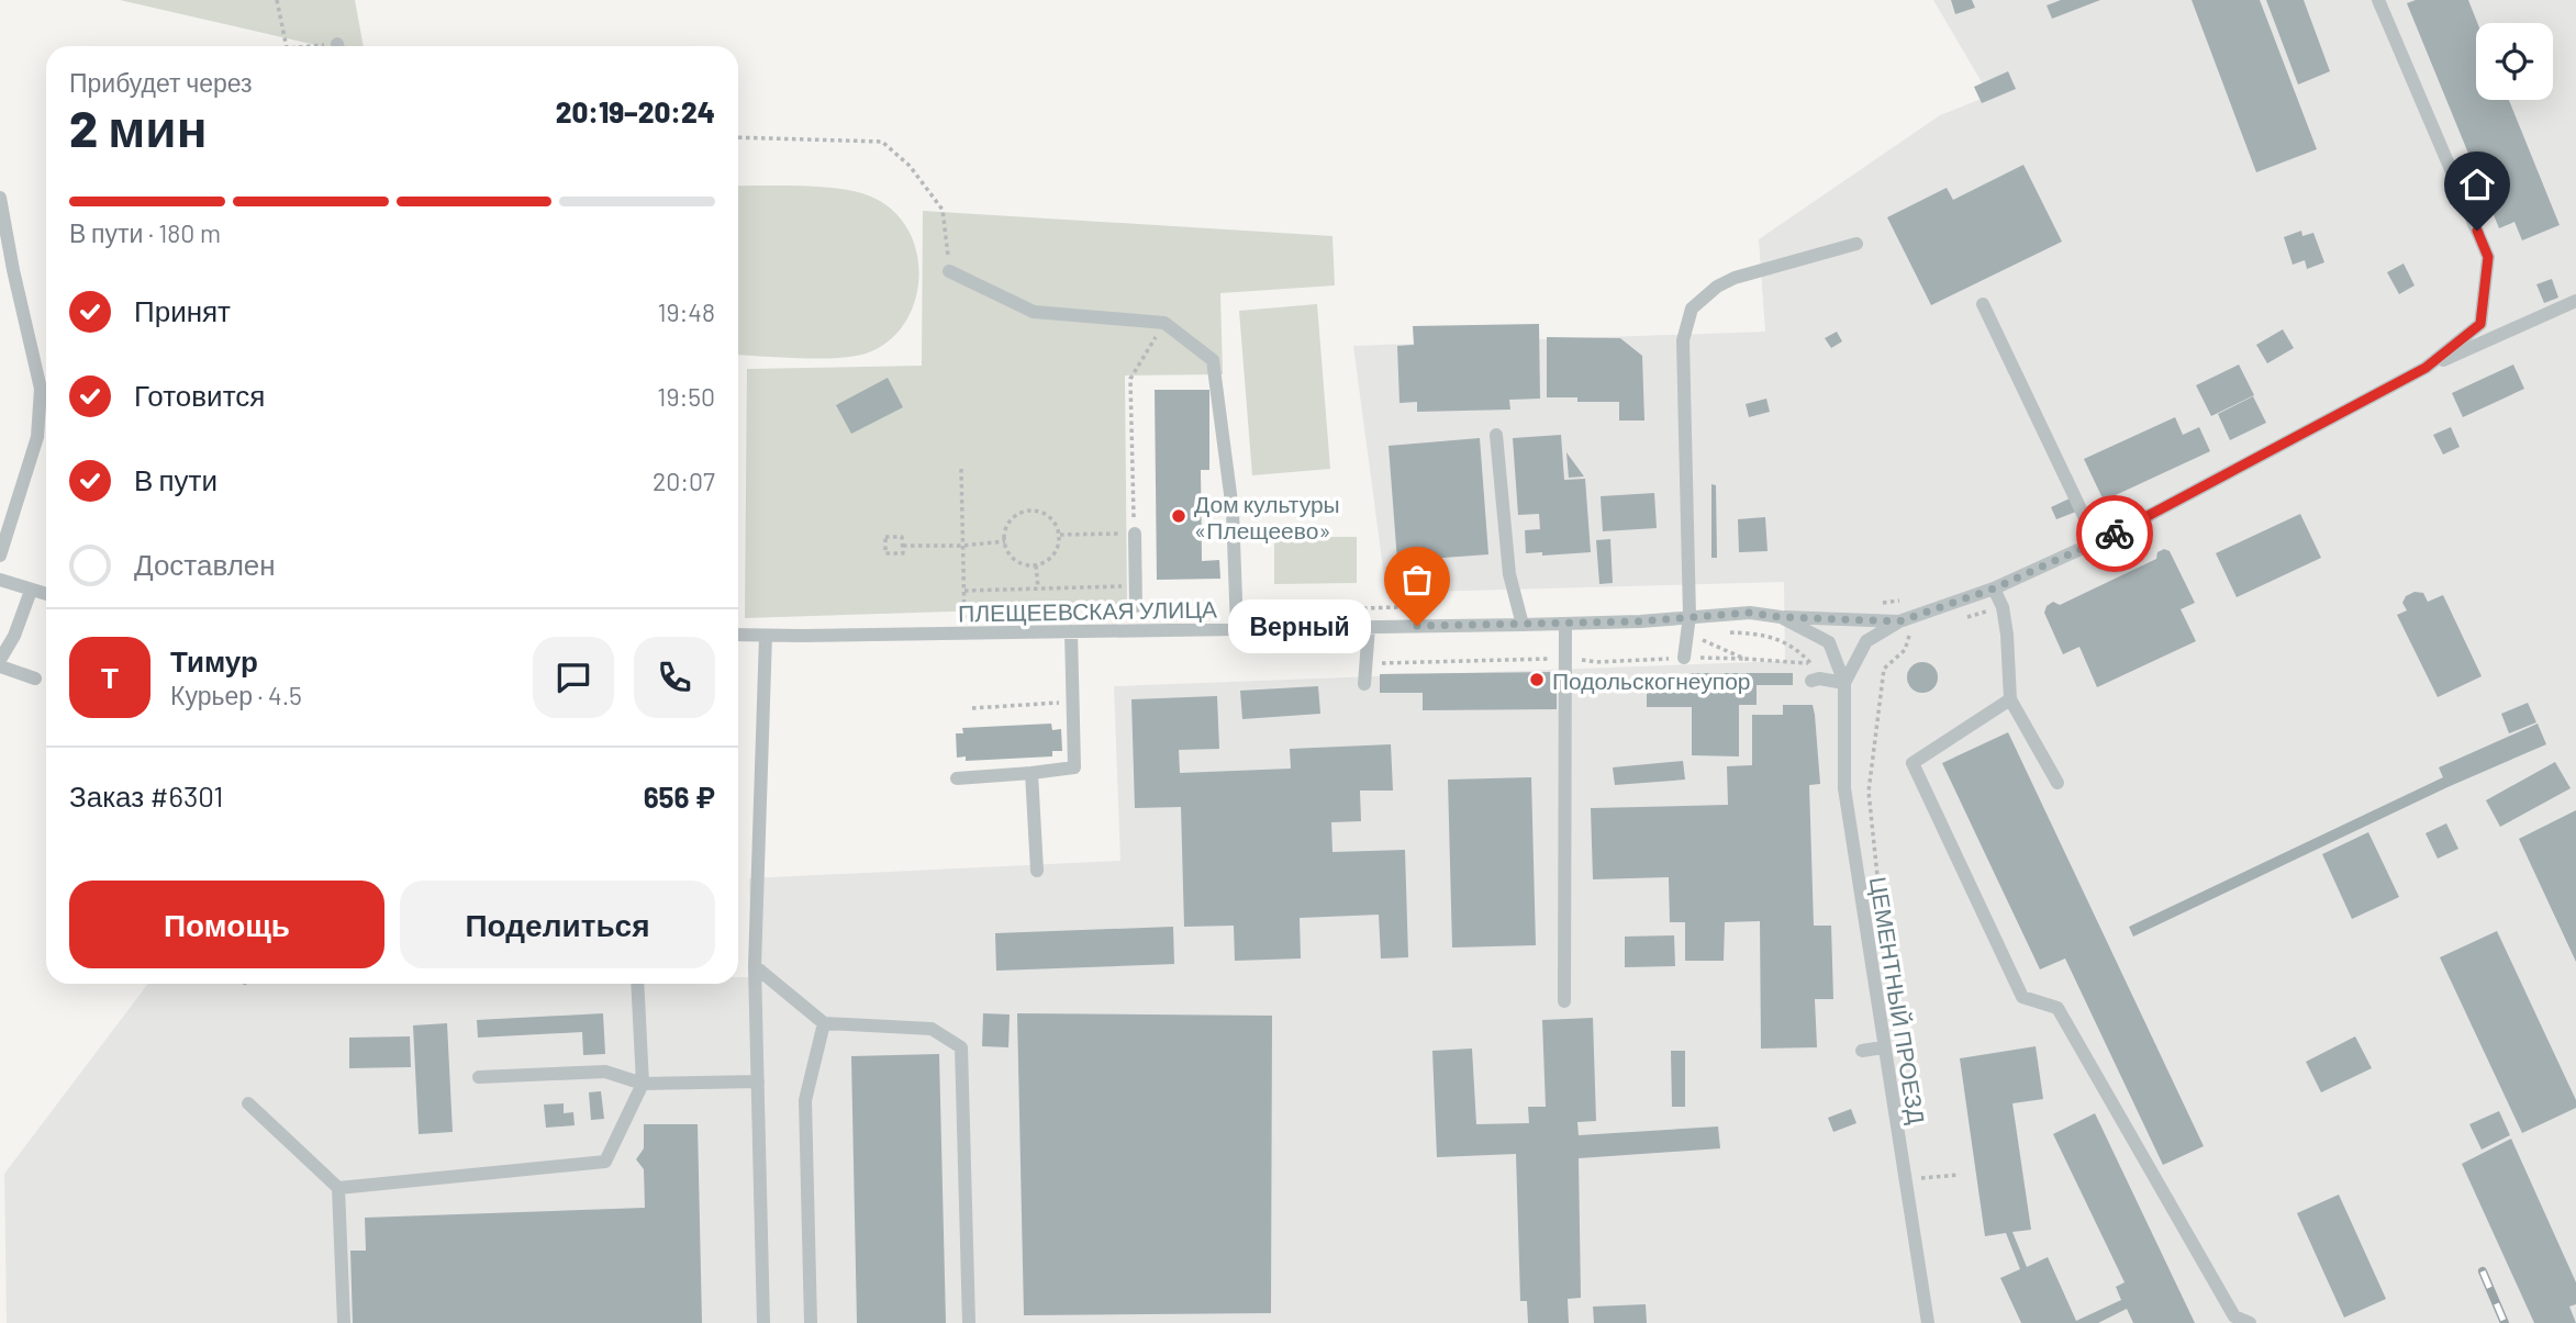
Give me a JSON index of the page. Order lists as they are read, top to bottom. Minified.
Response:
{"streets":{"street":["ПЛЕЩЕЕВСКАЯ УЛИЦА","ЦЕМЕНТНЫЙ ПРОЕЗД"]},"crossings":[["ПЛЕЩЕЕВСКАЯ УЛИЦА","ЦЕМЕНТНЫЙ ПРОЕЗД"]],"places":["Дом культуры «Плещеево»","Верный","Подольскогнеупор"],"page":{"heading":["2 мин","Прибудет через","20:19–20:24"],"panel":["Тимур","Курьер · 4.5","Заказ #6301","656 ₽"],"bar":"В пути · 180 m","list":[["Принят","19:48"],["Готовится","19:50"],["В пути","20:07"],"Доставлен"],"bubble":"Верный","round":"Т","buttons":["Помощь","Поделиться"]}}
